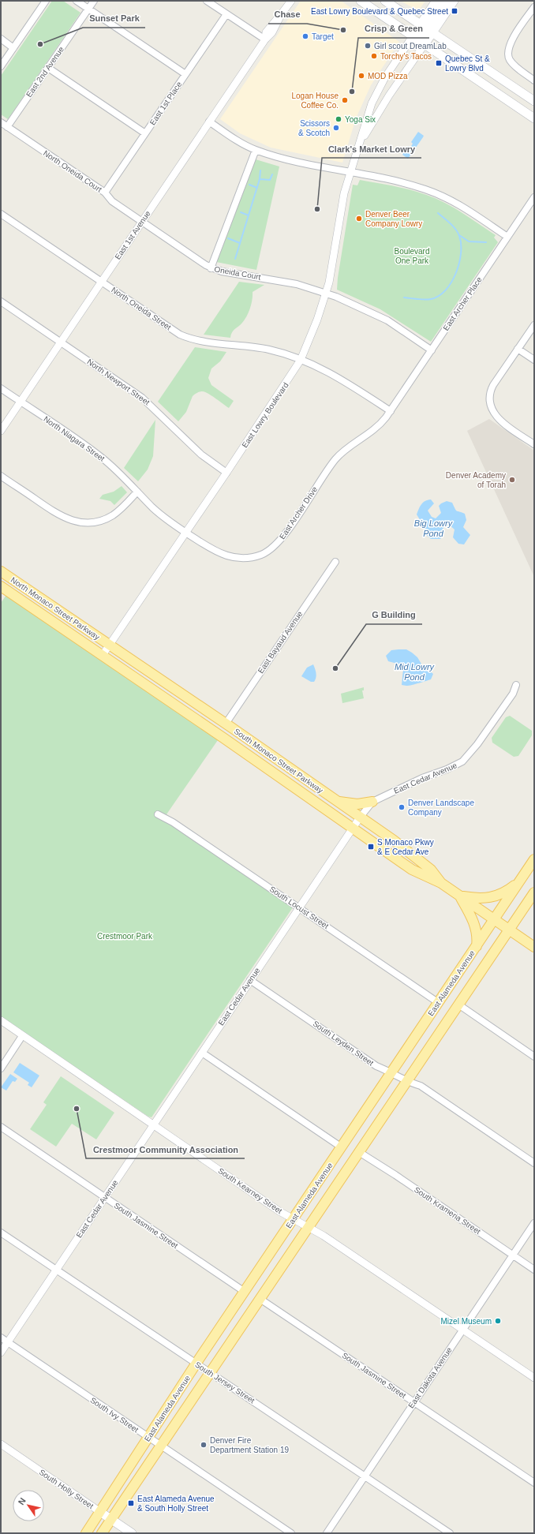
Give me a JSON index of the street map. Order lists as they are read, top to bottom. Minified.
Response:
{"streets":{"main road":["East Lowry Boulevard","North Monaco Street Parkway","South Monaco Street Parkway","East Alameda Avenue","South Holly Street"],"street":["East 2nd Avenue","East 1st Place","North Oneida Court","East 1st Avenue","Oneida Court","East Archer Place","North Oneida Street","North Newport Street","North Niagara Street","East Archer Drive","East Bayaud Avenue","East Cedar Avenue","South Locust Street","South Leyden Street","South Kearney Street","South Krameria Street","South Jasmine Street","East Dakota Avenue","South Jersey Street","South Ivy Street"]},"crossings":[["East 2nd Avenue","North Oneida Court"],["East 1st Place","North Oneida Court"],["North Oneida Court","East 1st Avenue"],["North Oneida Court","Oneida Court"],["East 1st Avenue","Oneida Court"],["East 1st Avenue","North Oneida Street"],["East 1st Avenue","North Newport Street"],["East 1st Avenue","North Niagara Street"],["Oneida Court","East Archer Place"],["Oneida Court","East Lowry Boulevard"],["East Archer Place","North Oneida Street"],["East Archer Place","East Archer Drive"],["North Oneida Street","East Lowry Boulevard"],["North Oneida Street","East Archer Drive"],["North Newport Street","East Lowry Boulevard"],["East Lowry Boulevard","North Niagara Street"],["East Lowry Boulevard","East Archer Drive"],["East Lowry Boulevard","North Monaco Street Parkway"],["East Lowry Boulevard","South Monaco Street Parkway"],["North Niagara Street","East Archer Drive"],["North Monaco Street Parkway","South Monaco Street Parkway"],["East Bayaud Avenue","South Monaco Street Parkway"],["South Monaco Street Parkway","East Cedar Avenue"],["South Monaco Street Parkway","East Alameda Avenue"],["East Cedar Avenue","South Locust Street"],["East Cedar Avenue","South Leyden Street"],["East Cedar Avenue","South Kearney Street"],["East Cedar Avenue","South Jasmine Street"],["East Cedar Avenue","South Jersey Street"],["East Cedar Avenue","South Ivy Street"],["South Locust Street","East Alameda Avenue"],["East Alameda Avenue","South Leyden Street"],["East Alameda Avenue","South Kearney Street"],["East Alameda Avenue","South Krameria Street"],["East Alameda Avenue","South Jasmine Street"],["East Alameda Avenue","South Jersey Street"],["East Alameda Avenue","South Ivy Street"],["East Alameda Avenue","South Holly Street"],["South Kearney Street","East Dakota Avenue"],["South Krameria Street","East Dakota Avenue"],["South Jasmine Street","East Dakota Avenue"],["East Dakota Avenue","South Jersey Street"]],"water":["Big Lowry Pond","Mid Lowry Pond"],"parks":["Boulevard One Park","Crestmoor Park"],"places":{"transit":["East Lowry Boulevard & Quebec Street","Quebec St & Lowry Blvd","S Monaco Pkwy & E Cedar Ave","East Alameda Avenue & South Holly Street"],"other":["Chase","Target","Sunset Park","Girl scout DreamLab","Torchy's Tacos","MOD Pizza","Crisp & Green","Logan House Coffee Co.","Yoga Six","Scissors & Scotch","Clark's Market Lowry","Denver Beer Company Lowry","Denver Academy of Torah","G Building","Denver Landscape Company","Crestmoor Community Association","Mizel Museum","Denver Fire Department Station 19"]},"north":"top left"}
